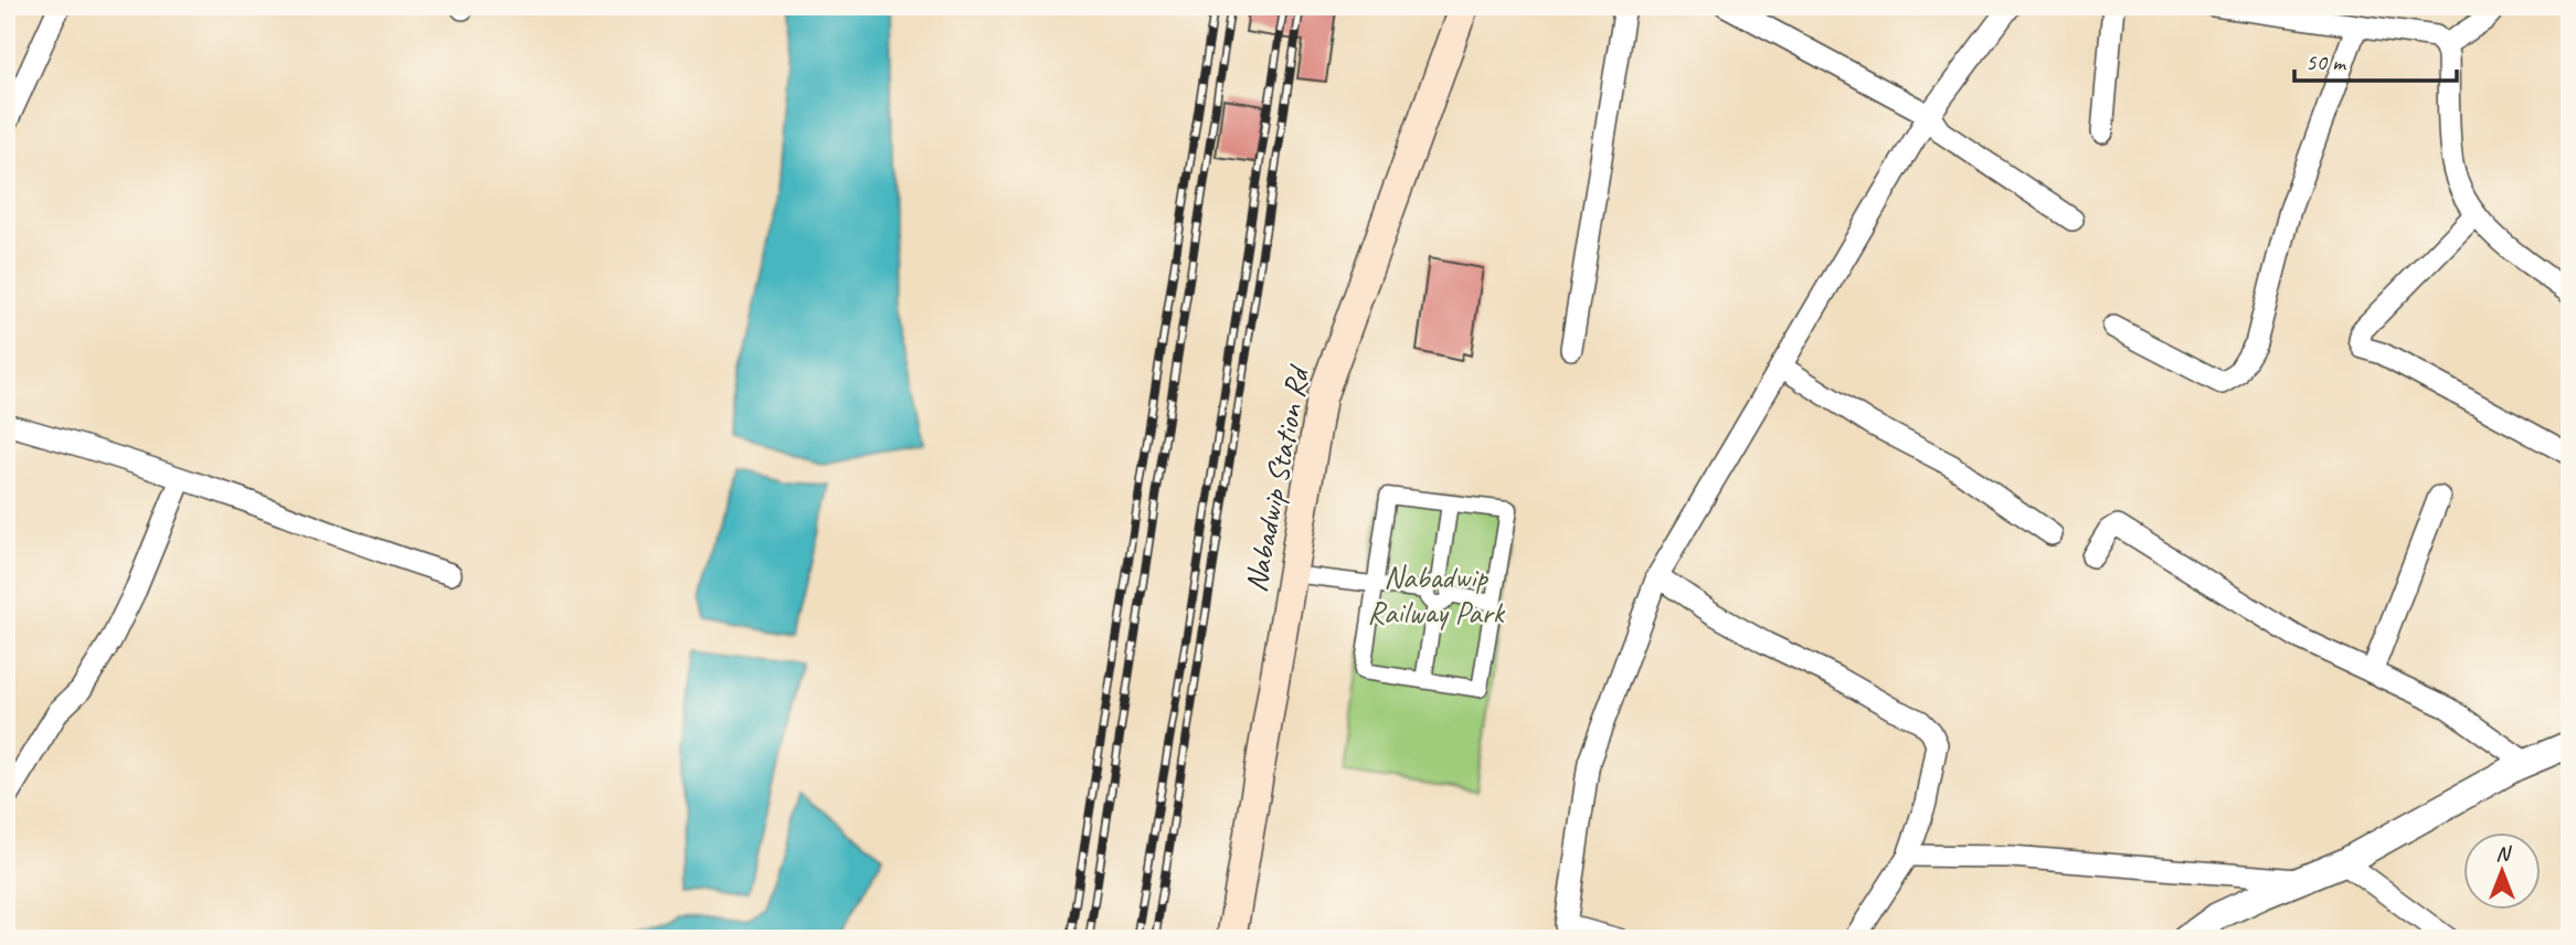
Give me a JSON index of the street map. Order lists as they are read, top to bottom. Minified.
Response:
{"streets":{"main road":["Nabadwip Station Rd"]},"parks":["Nabadwip Railway Park"],"scale_bar":"50 m","north":"top"}
